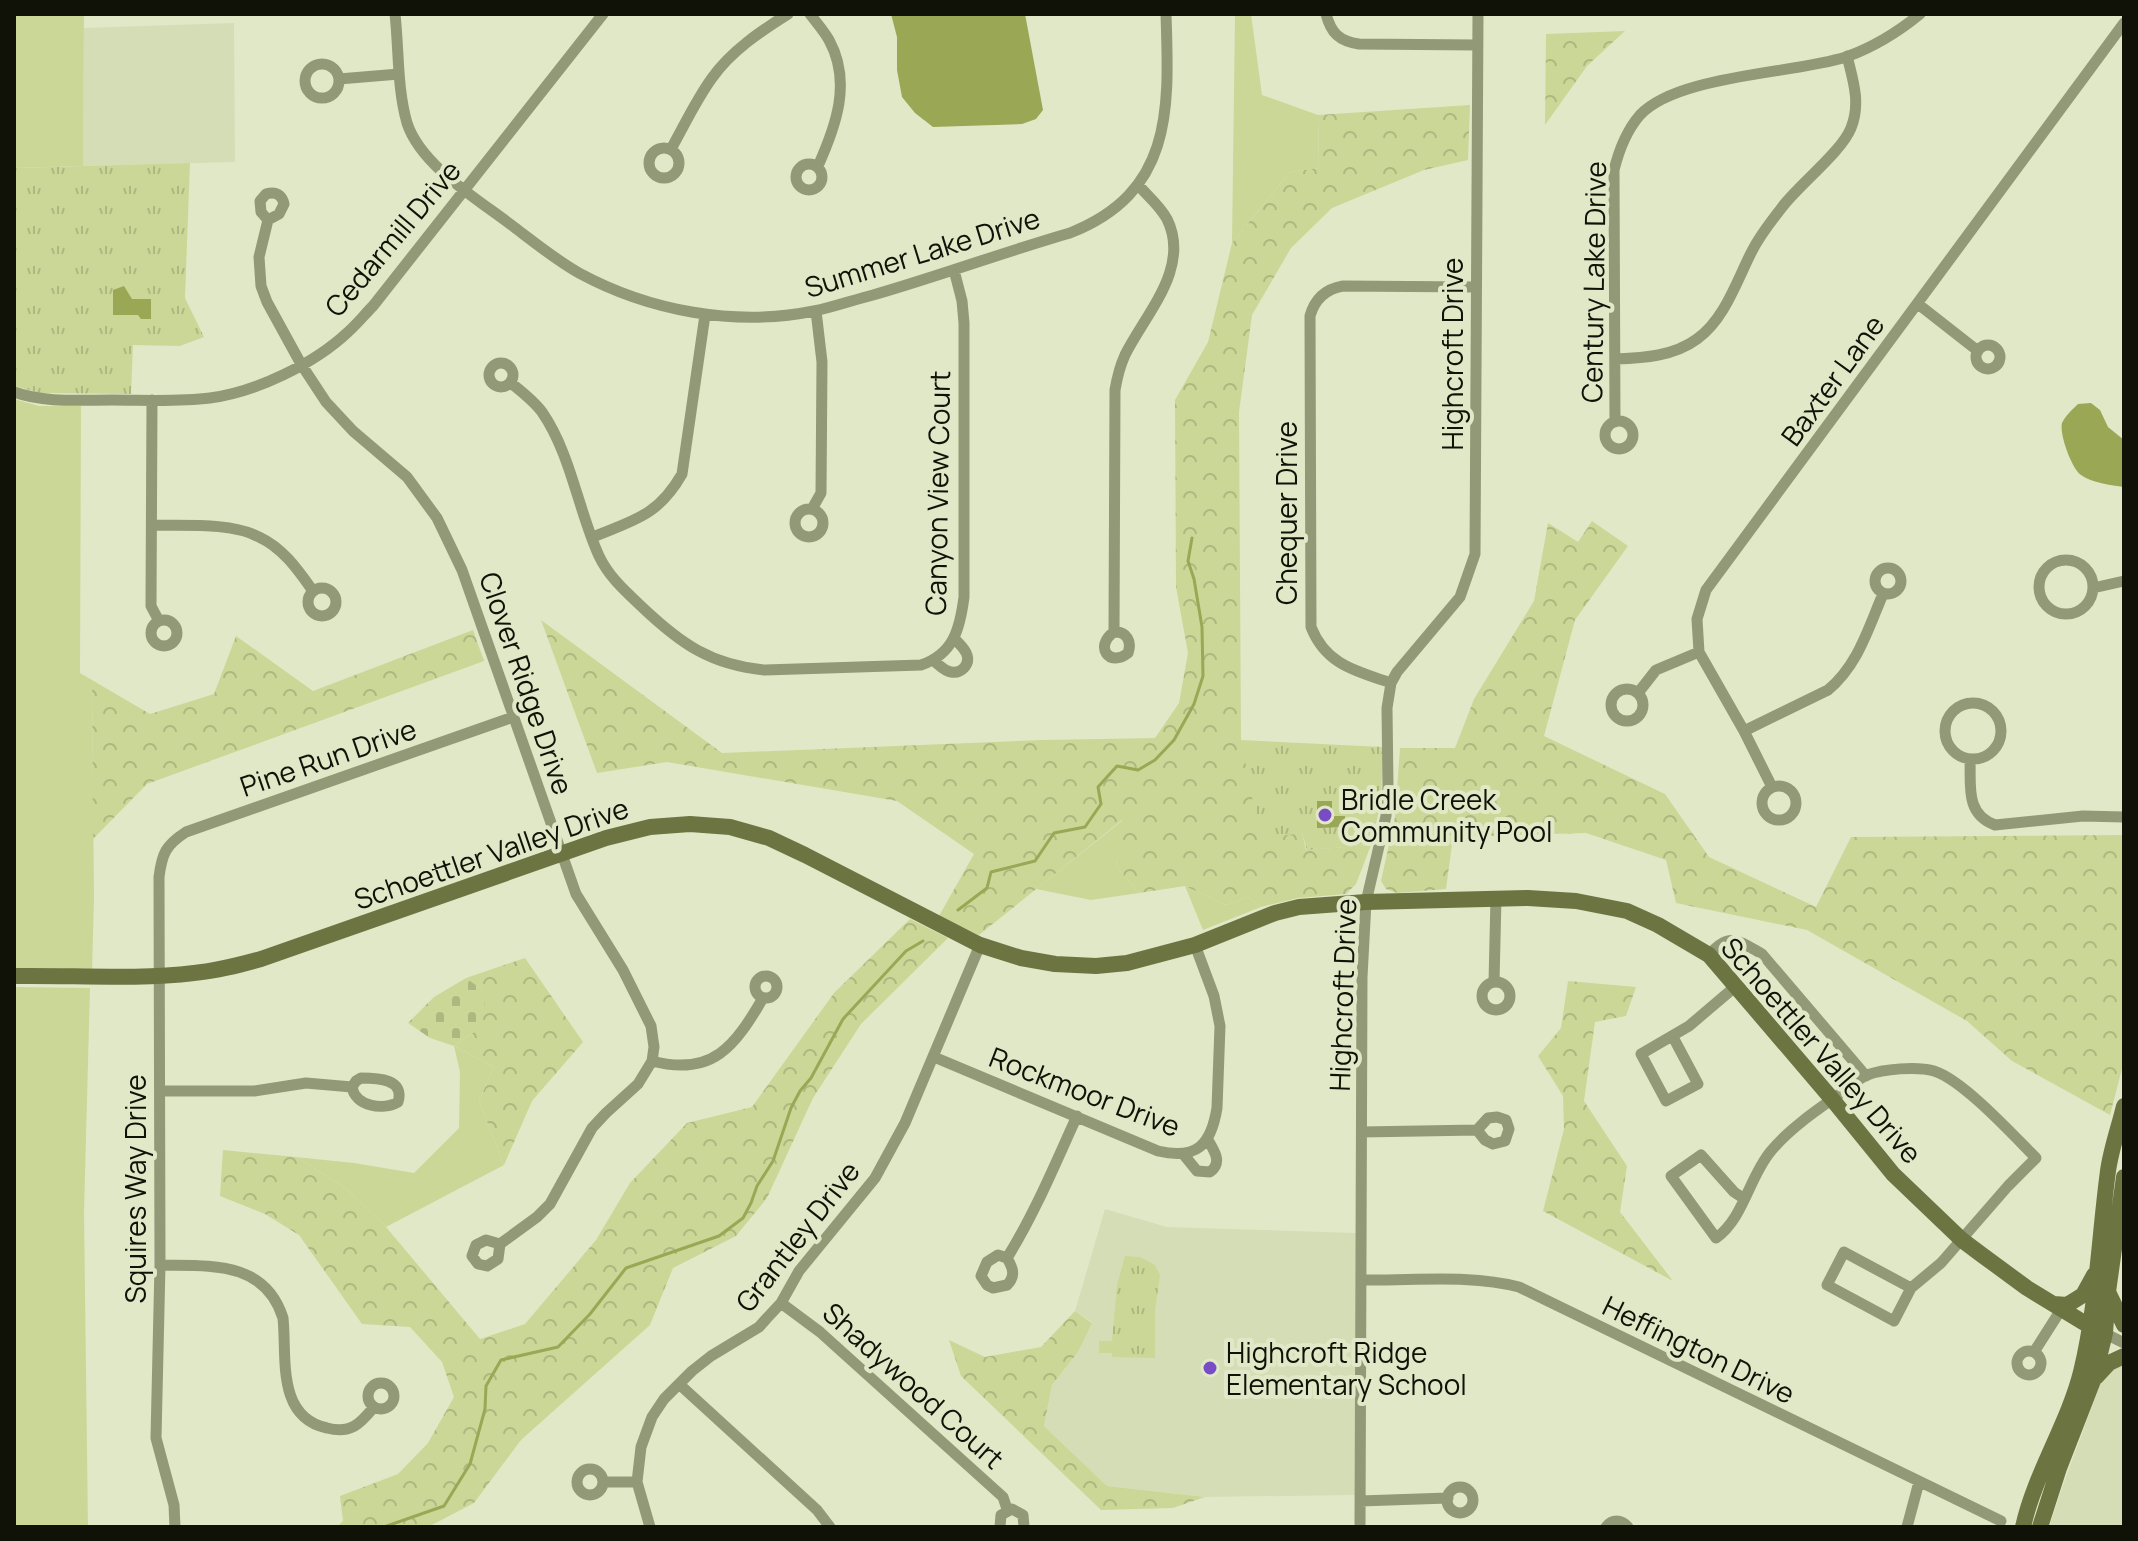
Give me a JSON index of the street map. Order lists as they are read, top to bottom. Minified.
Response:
{"streets":{"street":["Cedarmill Drive","Summer Lake Drive","Century Lake Drive","Highcroft Drive","Baxter Lane","Canyon View Court","Chequer Drive","Clover Ridge Drive","Pine Run Drive","Schoettler Valley Drive","Rockmoor Drive","Squires Way Drive","Grantley Drive","Heffington Drive","Shadywood Court"]},"crossings":[["Cedarmill Drive","Summer Lake Drive"],["Cedarmill Drive","Clover Ridge Drive"],["Summer Lake Drive","Canyon View Court"],["Highcroft Drive","Chequer Drive"],["Highcroft Drive","Schoettler Valley Drive"],["Highcroft Drive","Heffington Drive"],["Clover Ridge Drive","Pine Run Drive"],["Clover Ridge Drive","Schoettler Valley Drive"],["Pine Run Drive","Squires Way Drive"],["Schoettler Valley Drive","Rockmoor Drive"],["Schoettler Valley Drive","Squires Way Drive"],["Schoettler Valley Drive","Grantley Drive"],["Rockmoor Drive","Grantley Drive"],["Grantley Drive","Shadywood Court"]],"places":["Bridle Creek Community Pool","Highcroft Ridge Elementary School"]}
